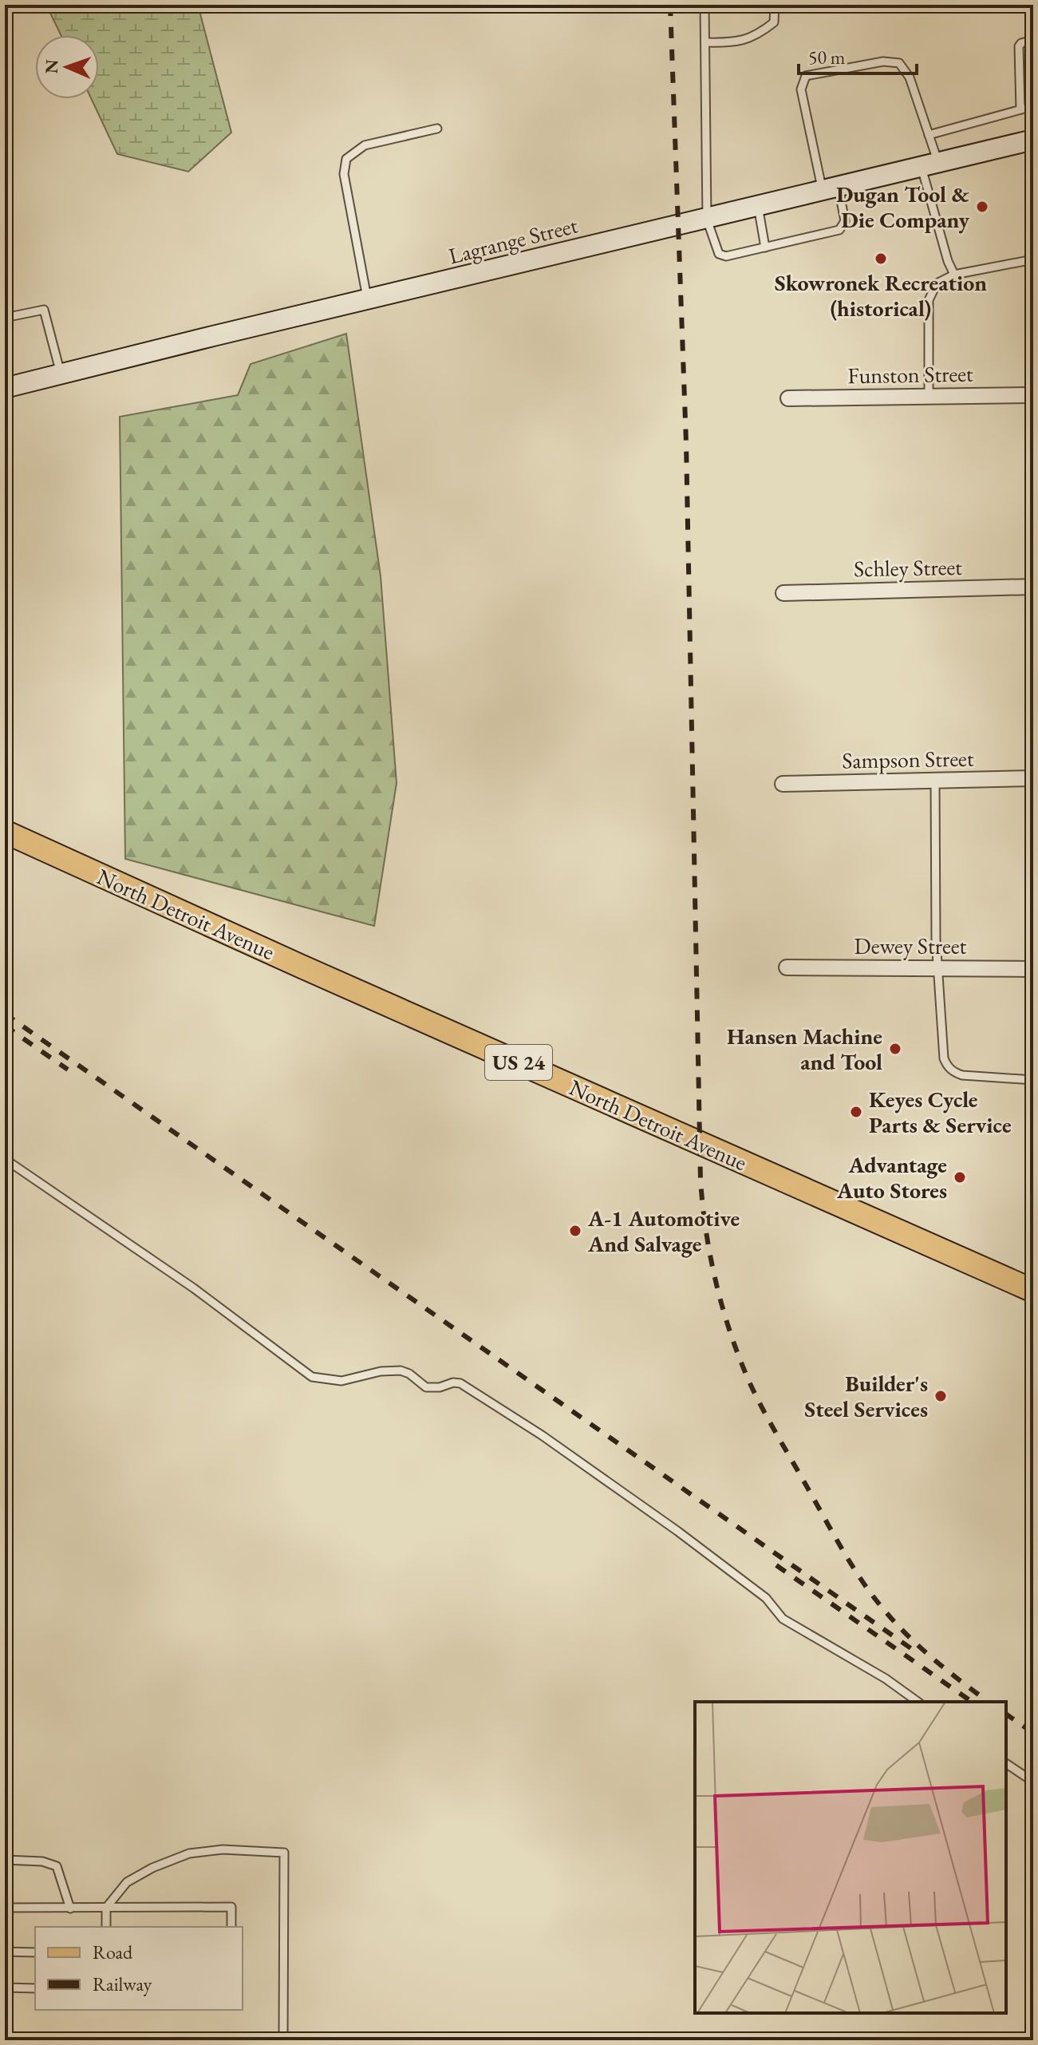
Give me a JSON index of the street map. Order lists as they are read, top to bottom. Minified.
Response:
{"streets":{"main road":["Lagrange Street","North Detroit Avenue","US 24"],"street":["Funston Street","Schley Street","Sampson Street","Dewey Street"]},"places":["Dugan Tool & Die Company","Skowronek Recreation (historical)","Hansen Machine and Tool","Keyes Cycle Parts & Service","Advantage Auto Stores","A-1 Automotive And Salvage","Builder's Steel Services"],"legend":["Road","Railway"],"scale_bar":"50 m","north":"left"}
